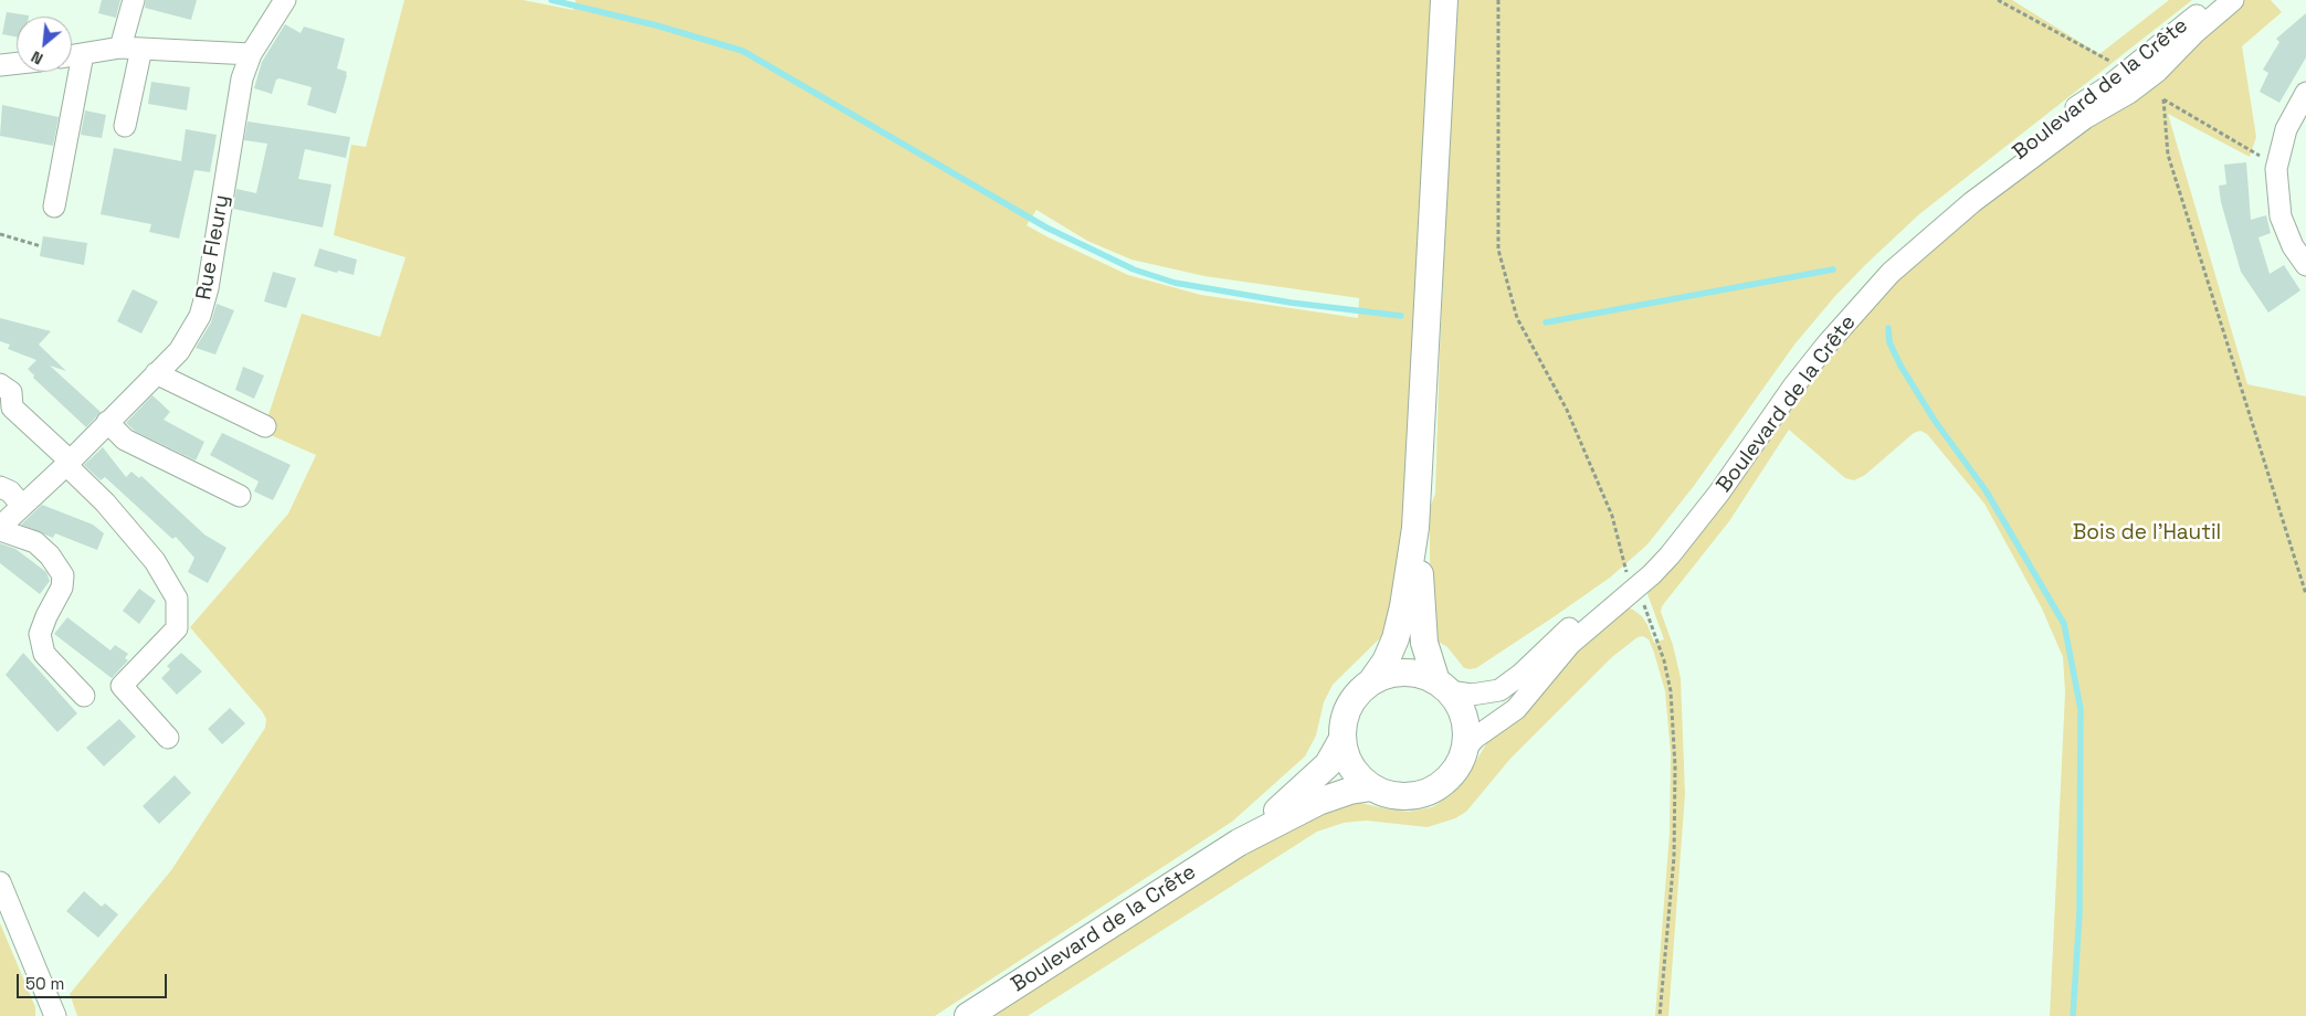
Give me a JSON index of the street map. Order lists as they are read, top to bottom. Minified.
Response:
{"streets":{"main road":["Boulevard de la Crête"],"street":["Rue Fleury"]},"parks":["Bois de l'Hautil"],"scale_bar":"50 m","north":"bottom left"}
